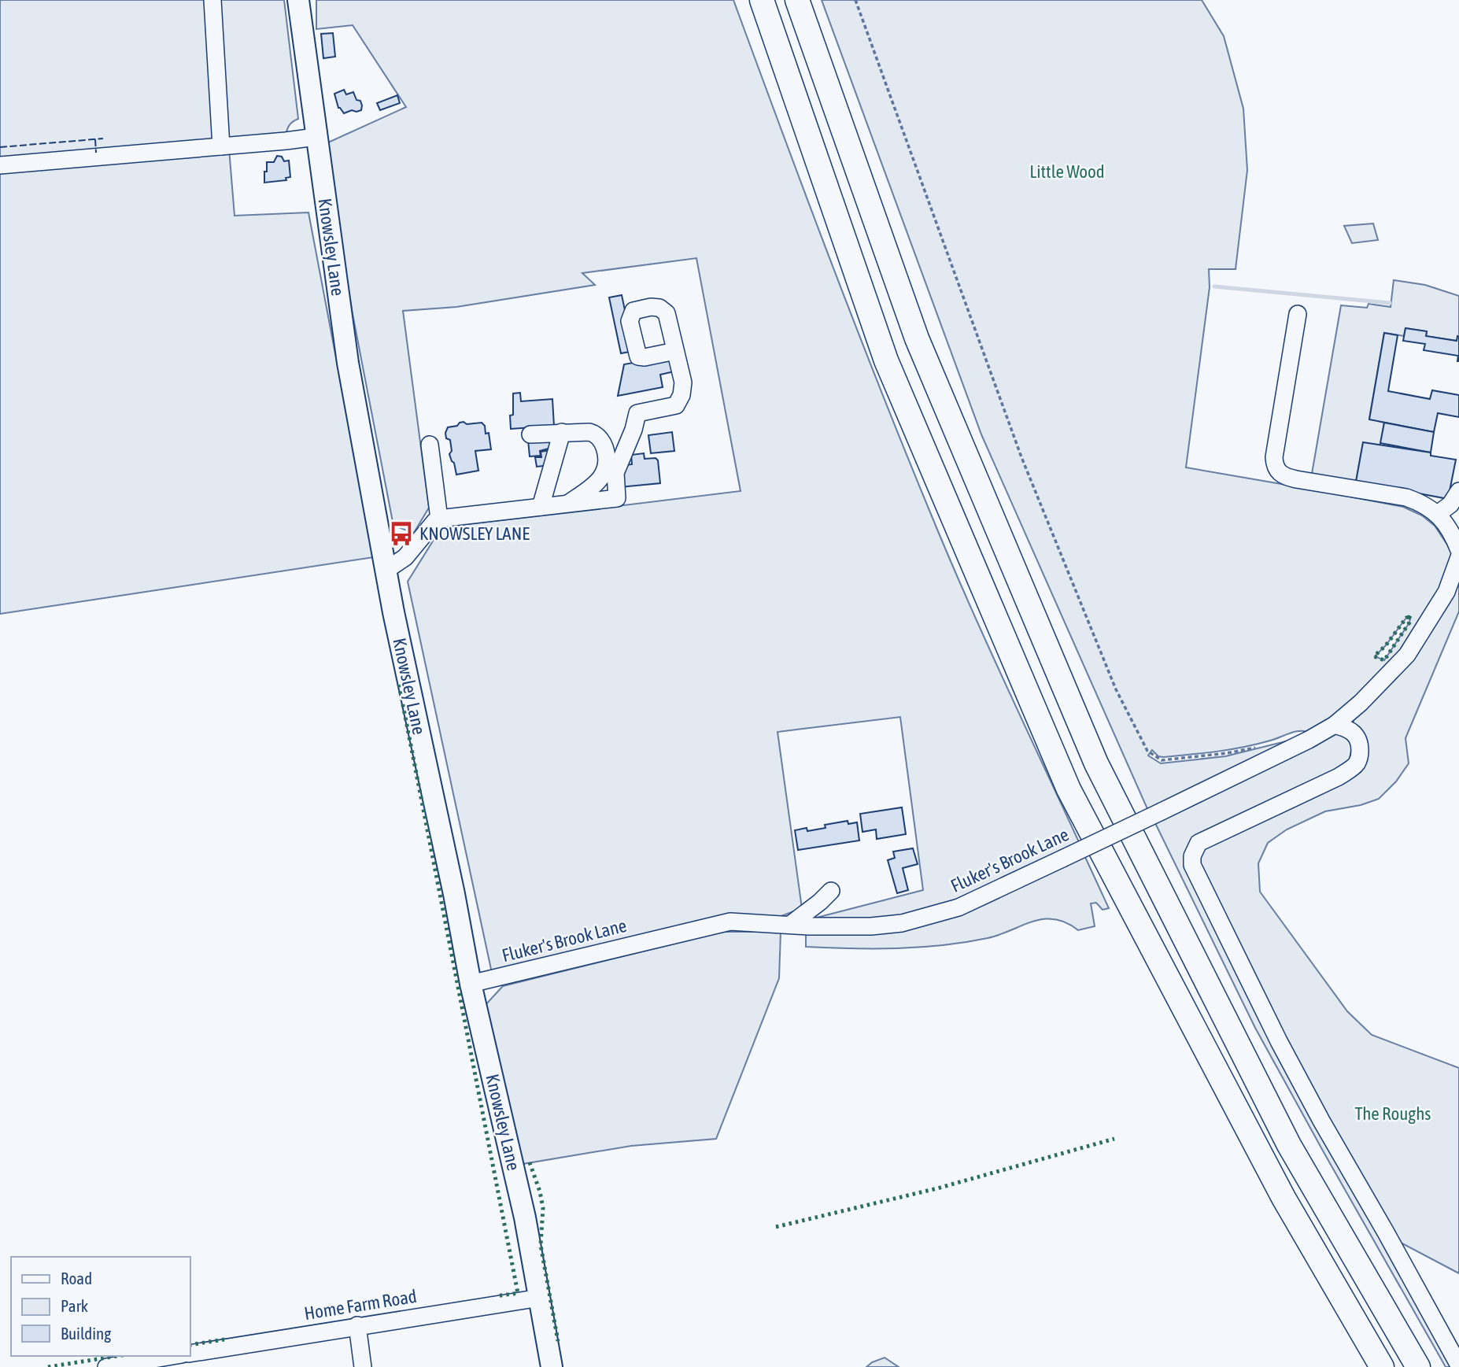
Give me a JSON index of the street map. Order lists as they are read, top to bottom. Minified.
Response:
{"streets":{"main road":["Knowsley Lane"],"street":["Fluker's Brook Lane","Home Farm Road"]},"crossings":[["Knowsley Lane","Fluker's Brook Lane"],["Knowsley Lane","Home Farm Road"]],"parks":["Little Wood","The Roughs"],"places":{"bus stop":["KNOWSLEY LANE"]},"legend":["Road","Park","Building"]}
